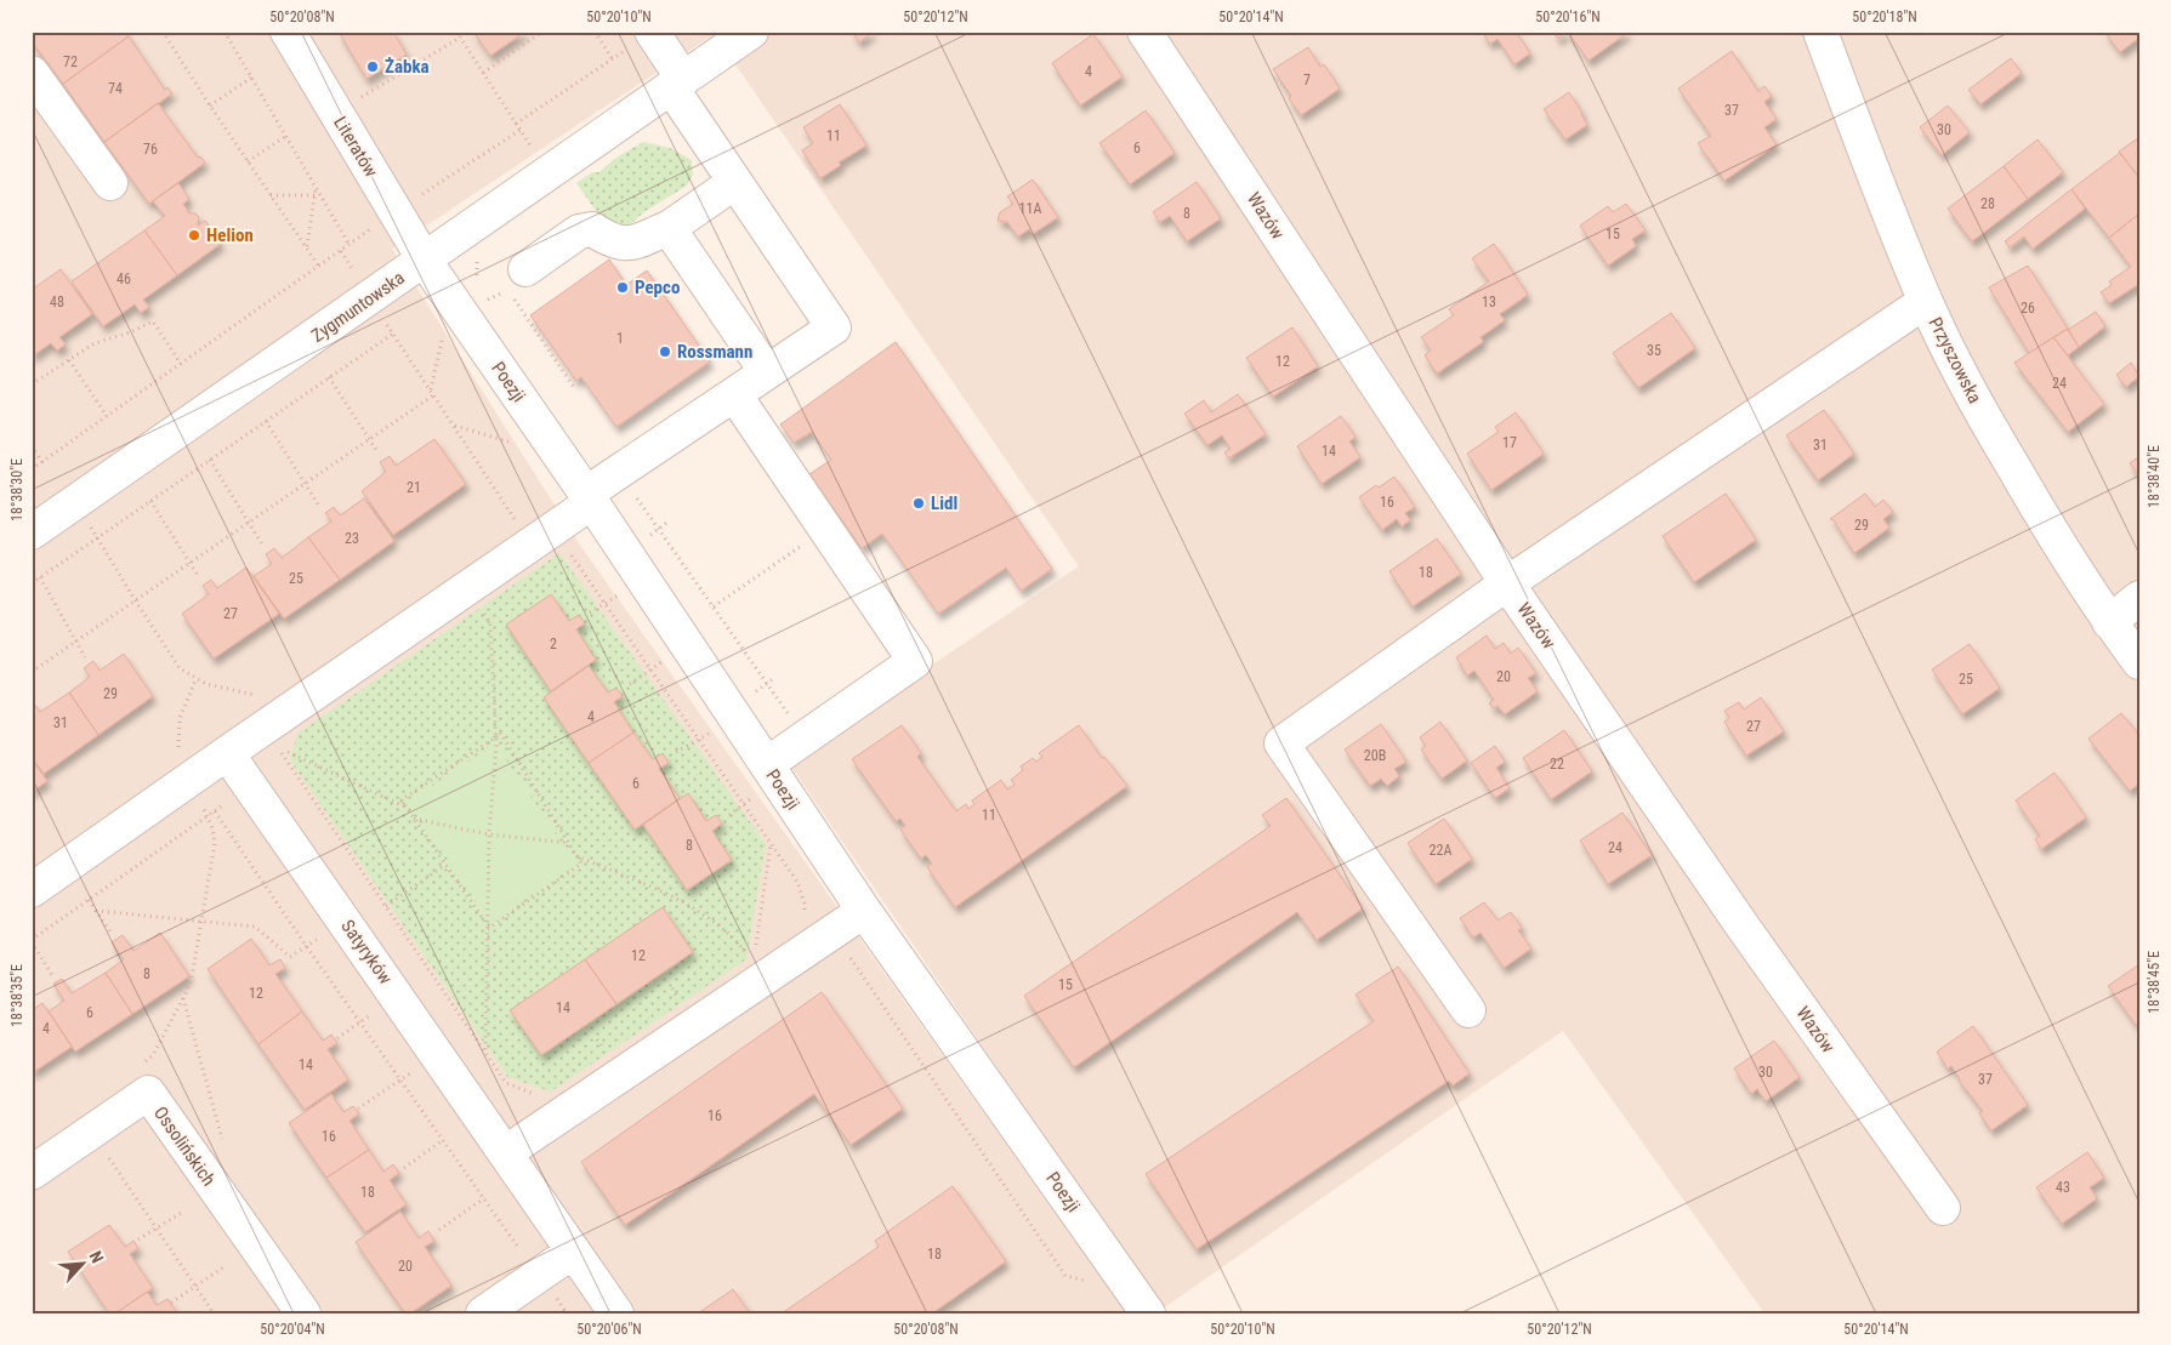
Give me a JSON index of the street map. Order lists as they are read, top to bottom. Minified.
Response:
{"streets":{"street":["Literatów","Wazów","Zygmuntowska","Przyszowska","Poezji","Satyryków","Ossolińskich"]},"crossings":[["Literatów","Zygmuntowska"],["Literatów","Poezji"],["Zygmuntowska","Poezji"]],"places":["Żabka","Helion","Pepco","Rossmann","Lidl"],"house_numbers":["72","4","7","74","37","30","11","6","76","28","11A","8","15","46","48","13","26","1","35","12","24","17","31","14","21","16","29","23","18","25","27","2","20","25","29","4","31","27","20B","22","6","11","8","24","22A","12","8","15","12","14","6","4","14","30","37","16","16","43","18","18","20"],"north":"top right","coordinates":["50°20'08\"N","50°20'10\"N","50°20'12\"N","50°20'14\"N","50°20'16\"N","50°20'18\"N","18°38'40\"E","18°38'30\"E","18°38'45\"E","18°38'35\"E","50°20'04\"N","50°20'06\"N"]}
